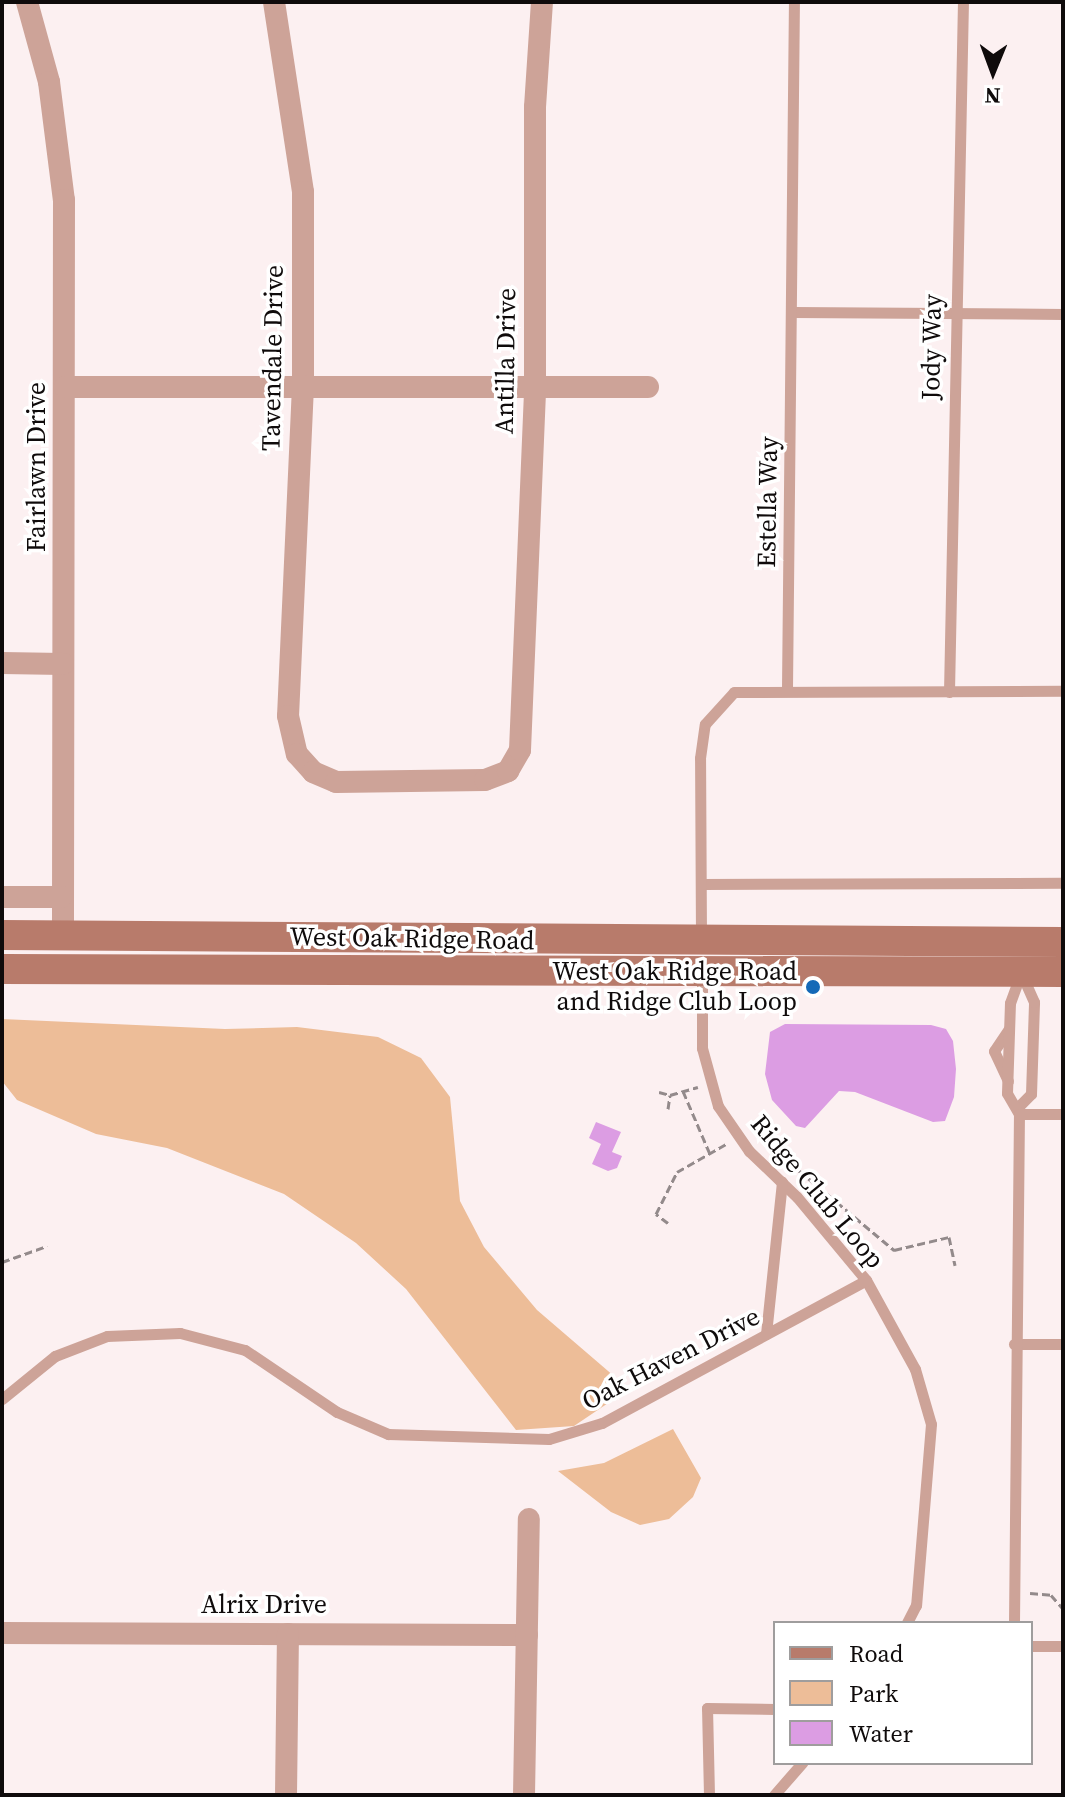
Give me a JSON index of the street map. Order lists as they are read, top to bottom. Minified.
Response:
{"streets":{"street":["Tavendale Drive","Antilla Drive","Fairlawn Drive","West Oak Ridge Road","Alrix Drive"],"lane":["Jody Way","Estella Way","Ridge Club Loop","Oak Haven Drive"]},"crossings":[["Tavendale Drive","Antilla Drive"],["Fairlawn Drive","West Oak Ridge Road"],["West Oak Ridge Road","Ridge Club Loop"],["Ridge Club Loop","Oak Haven Drive"]],"places":["West Oak Ridge Road and Ridge Club Loop"],"legend":["Road","Park","Water"],"north":"bottom"}
